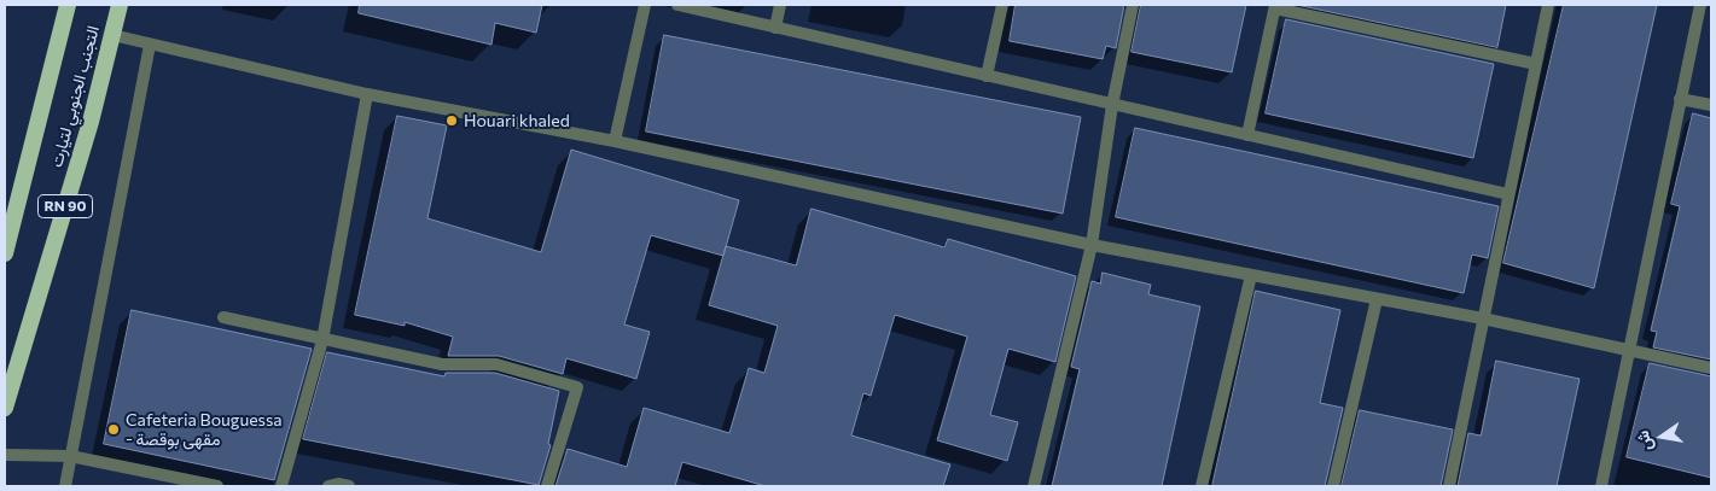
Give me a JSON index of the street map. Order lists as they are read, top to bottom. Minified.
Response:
{"streets":{"highway":["التجنب الجنوبي لتيارت","RN 90"]},"places":["Houari khaled","Cafeteria Bouguessa - مقهى بوقصة"],"north":"left"}
